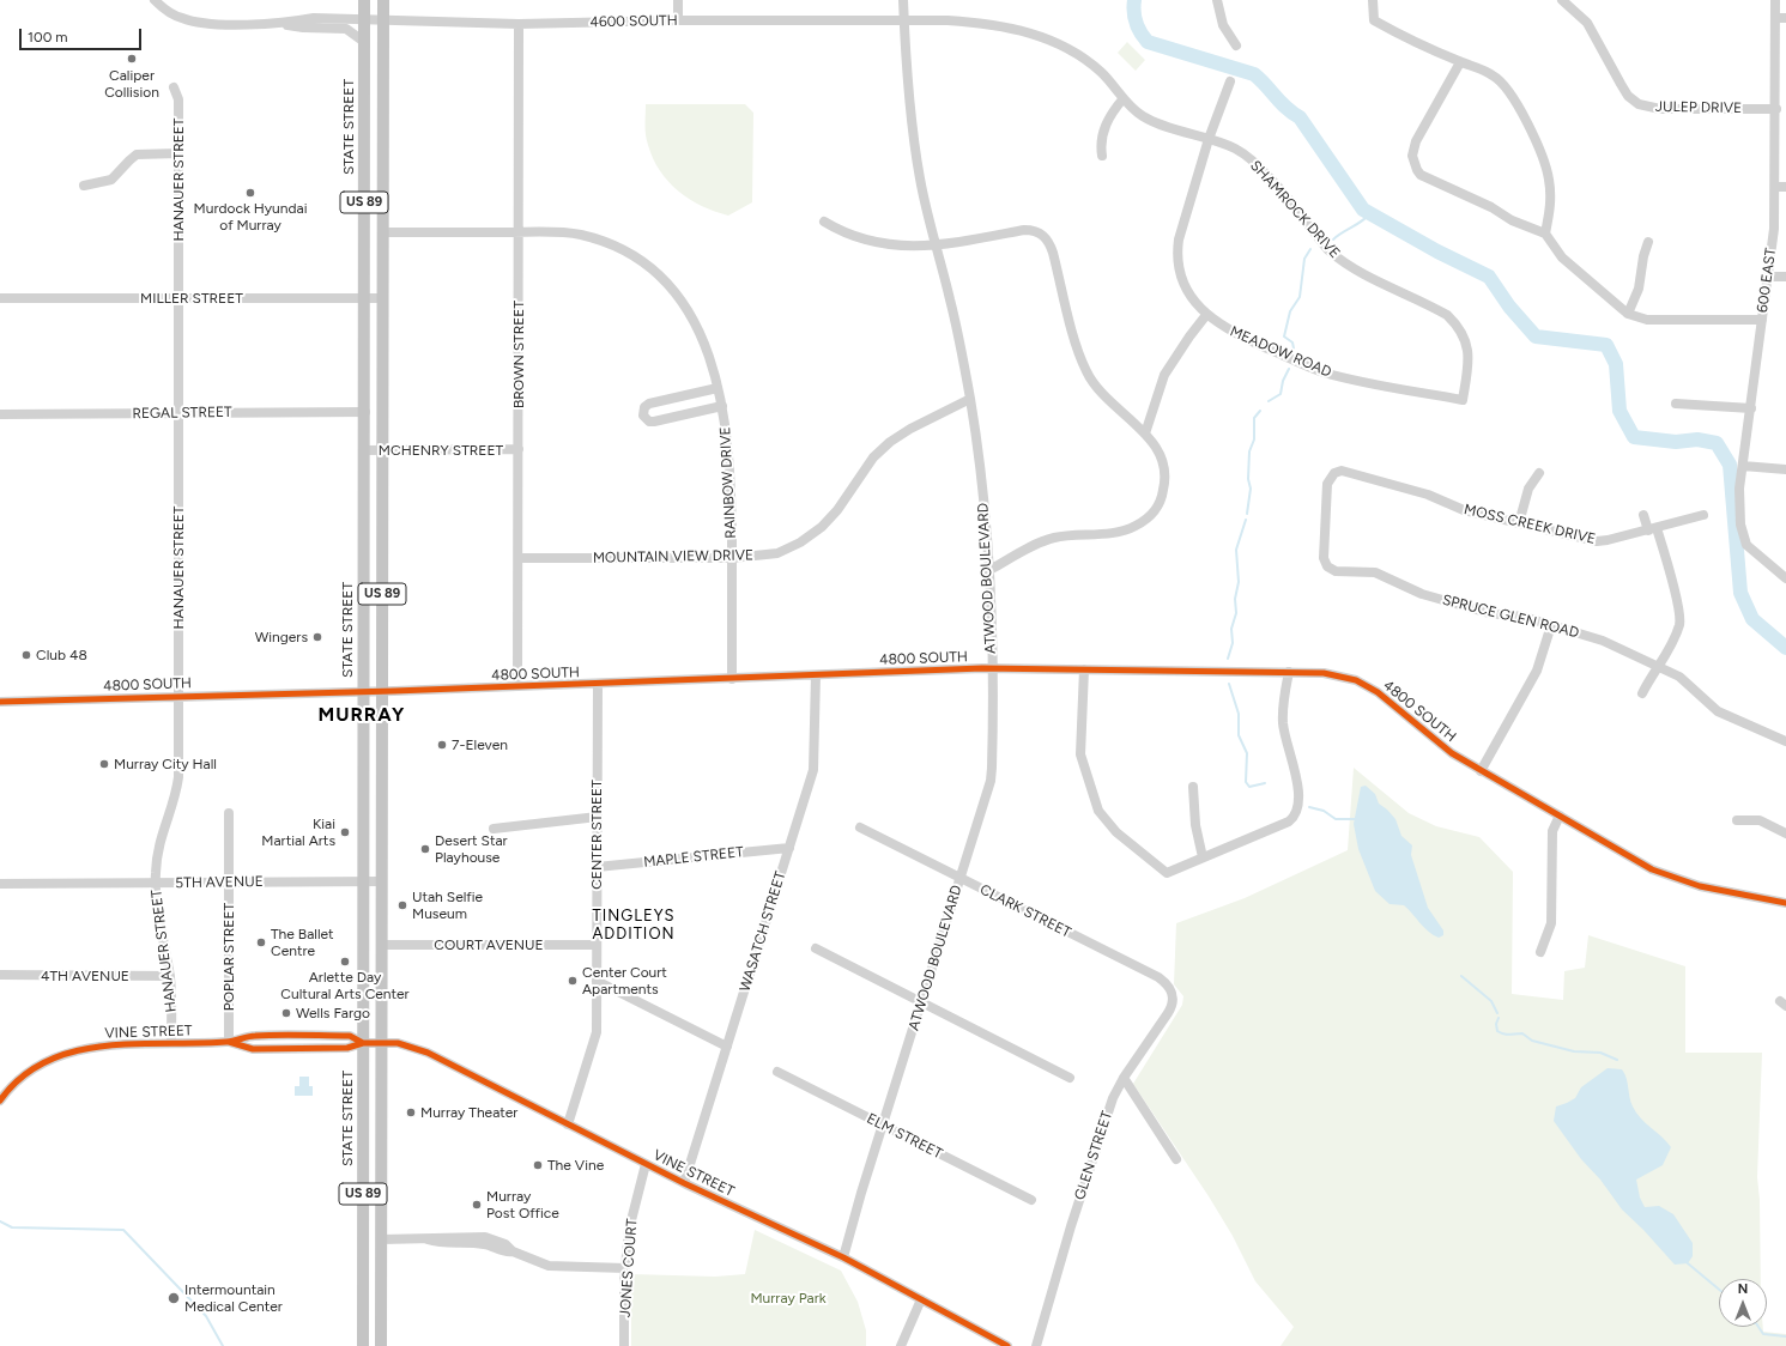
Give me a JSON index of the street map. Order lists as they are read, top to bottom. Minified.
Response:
{"streets":{"main road":["STATE STREET","US 89"],"street":["4600 SOUTH","JULEP DRIVE","HANAUER STREET","SHAMROCK DRIVE","600 EAST","MILLER STREET","MEADOW ROAD","BROWN STREET","REGAL STREET","MCHENRY STREET","RAINBOW DRIVE","MOSS CREEK DRIVE","MOUNTAIN VIEW DRIVE","ATWOOD BOULEVARD","SPRUCE GLEN ROAD","4800 SOUTH","CENTER STREET","MAPLE STREET","5TH AVENUE","CLARK STREET","WASATCH STREET","COURT AVENUE","POPLAR STREET","4TH AVENUE","VINE STREET","ELM STREET","GLEN STREET","JONES COURT"]},"crossings":[["4600 SOUTH","STATE STREET"],["4600 SOUTH","US 89"],["4600 SOUTH","SHAMROCK DRIVE"],["4600 SOUTH","BROWN STREET"],["4600 SOUTH","ATWOOD BOULEVARD"],["JULEP DRIVE","600 EAST"],["STATE STREET","MILLER STREET"],["STATE STREET","REGAL STREET"],["STATE STREET","MCHENRY STREET"],["STATE STREET","4800 SOUTH"],["STATE STREET","5TH AVENUE"],["STATE STREET","VINE STREET"],["HANAUER STREET","MILLER STREET"],["HANAUER STREET","REGAL STREET"],["HANAUER STREET","4800 SOUTH"],["HANAUER STREET","5TH AVENUE"],["HANAUER STREET","4TH AVENUE"],["HANAUER STREET","VINE STREET"],["US 89","MILLER STREET"],["US 89","MCHENRY STREET"],["US 89","RAINBOW DRIVE"],["US 89","4800 SOUTH"],["US 89","5TH AVENUE"],["US 89","COURT AVENUE"],["US 89","VINE STREET"],["SHAMROCK DRIVE","MEADOW ROAD"],["SHAMROCK DRIVE","ATWOOD BOULEVARD"],["BROWN STREET","MCHENRY STREET"],["BROWN STREET","RAINBOW DRIVE"],["BROWN STREET","MOUNTAIN VIEW DRIVE"],["BROWN STREET","4800 SOUTH"],["RAINBOW DRIVE","MOUNTAIN VIEW DRIVE"],["RAINBOW DRIVE","4800 SOUTH"],["MOSS CREEK DRIVE","SPRUCE GLEN ROAD"],["MOUNTAIN VIEW DRIVE","ATWOOD BOULEVARD"],["ATWOOD BOULEVARD","4800 SOUTH"],["ATWOOD BOULEVARD","CLARK STREET"],["ATWOOD BOULEVARD","VINE STREET"],["ATWOOD BOULEVARD","ELM STREET"],["4800 SOUTH","CENTER STREET"],["4800 SOUTH","WASATCH STREET"],["CENTER STREET","MAPLE STREET"],["CENTER STREET","COURT AVENUE"],["CENTER STREET","VINE STREET"],["MAPLE STREET","WASATCH STREET"],["5TH AVENUE","POPLAR STREET"],["CLARK STREET","GLEN STREET"],["WASATCH STREET","VINE STREET"],["POPLAR STREET","VINE STREET"],["VINE STREET","JONES COURT"]],"districts":["MURRAY","TINGLEYS ADDITION"],"parks":["Murray Park"],"places":["Caliper Collision","Murdock Hyundai of Murray","Wingers","Club 48","7-Eleven","Murray City Hall","Kiai Martial Arts","Desert Star Playhouse","Utah Selfie Museum","The Ballet Centre","Arlette Day Cultural Arts Center","Center Court Apartments","Wells Fargo","Murray Theater","The Vine","Murray Post Office","Intermountain Medical Center"],"scale_bar":"100 m","north":"top"}
